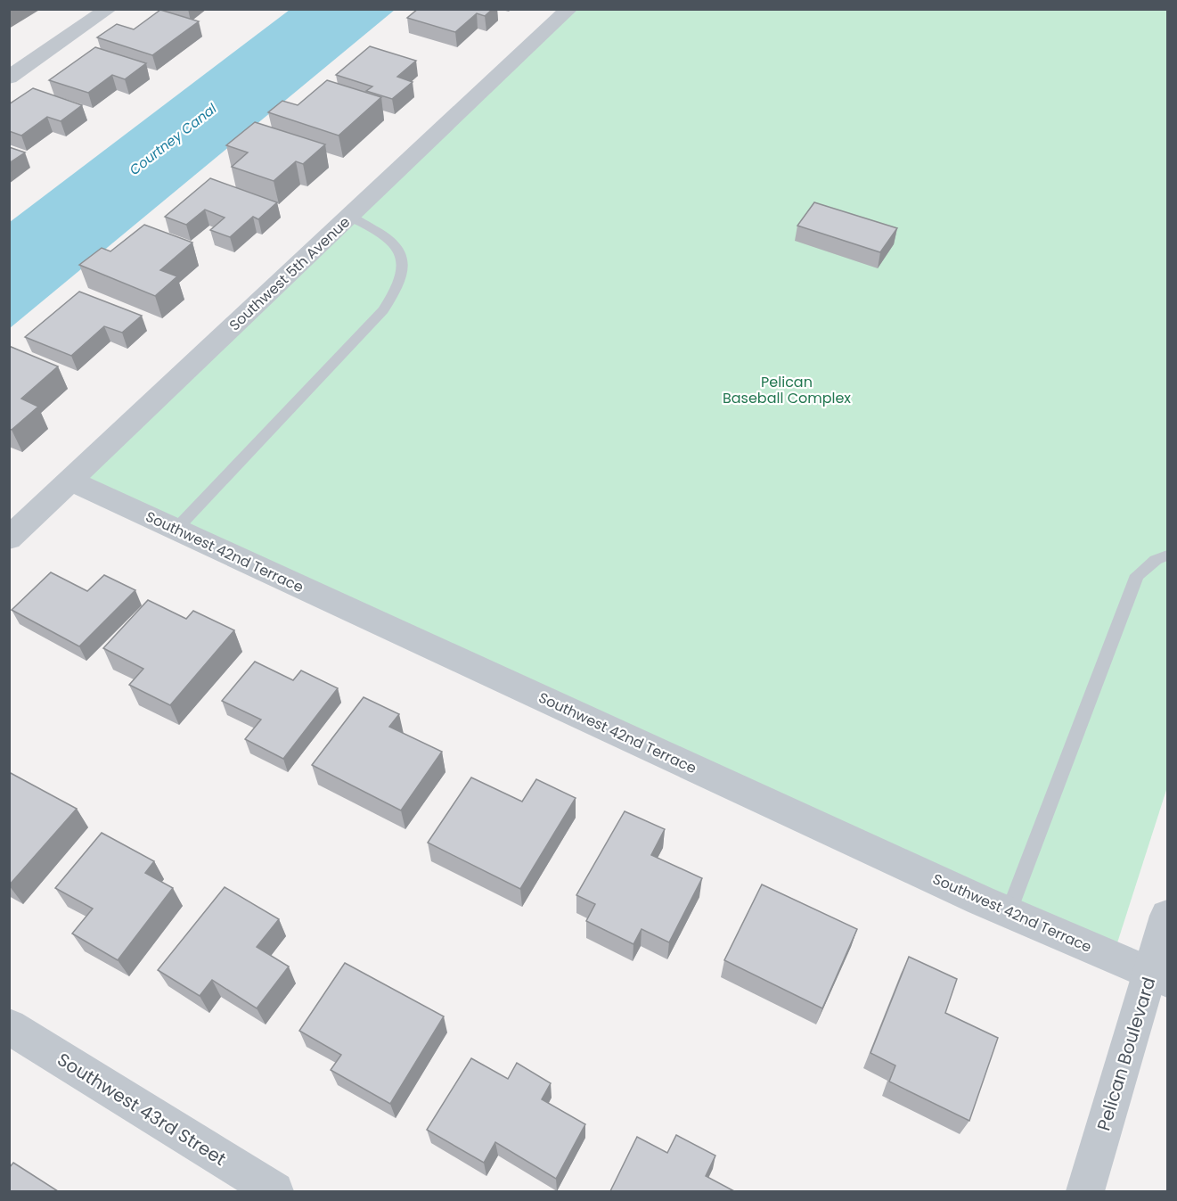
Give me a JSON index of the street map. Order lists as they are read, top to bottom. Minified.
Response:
{"streets":{"street":["Southwest 5th Avenue","Southwest 42nd Terrace","Pelican Boulevard","Southwest 43rd Street"]},"crossings":[["Southwest 5th Avenue","Southwest 42nd Terrace"],["Southwest 42nd Terrace","Pelican Boulevard"]],"water":["Courtney Canal"],"parks":["Pelican Baseball Complex"]}
